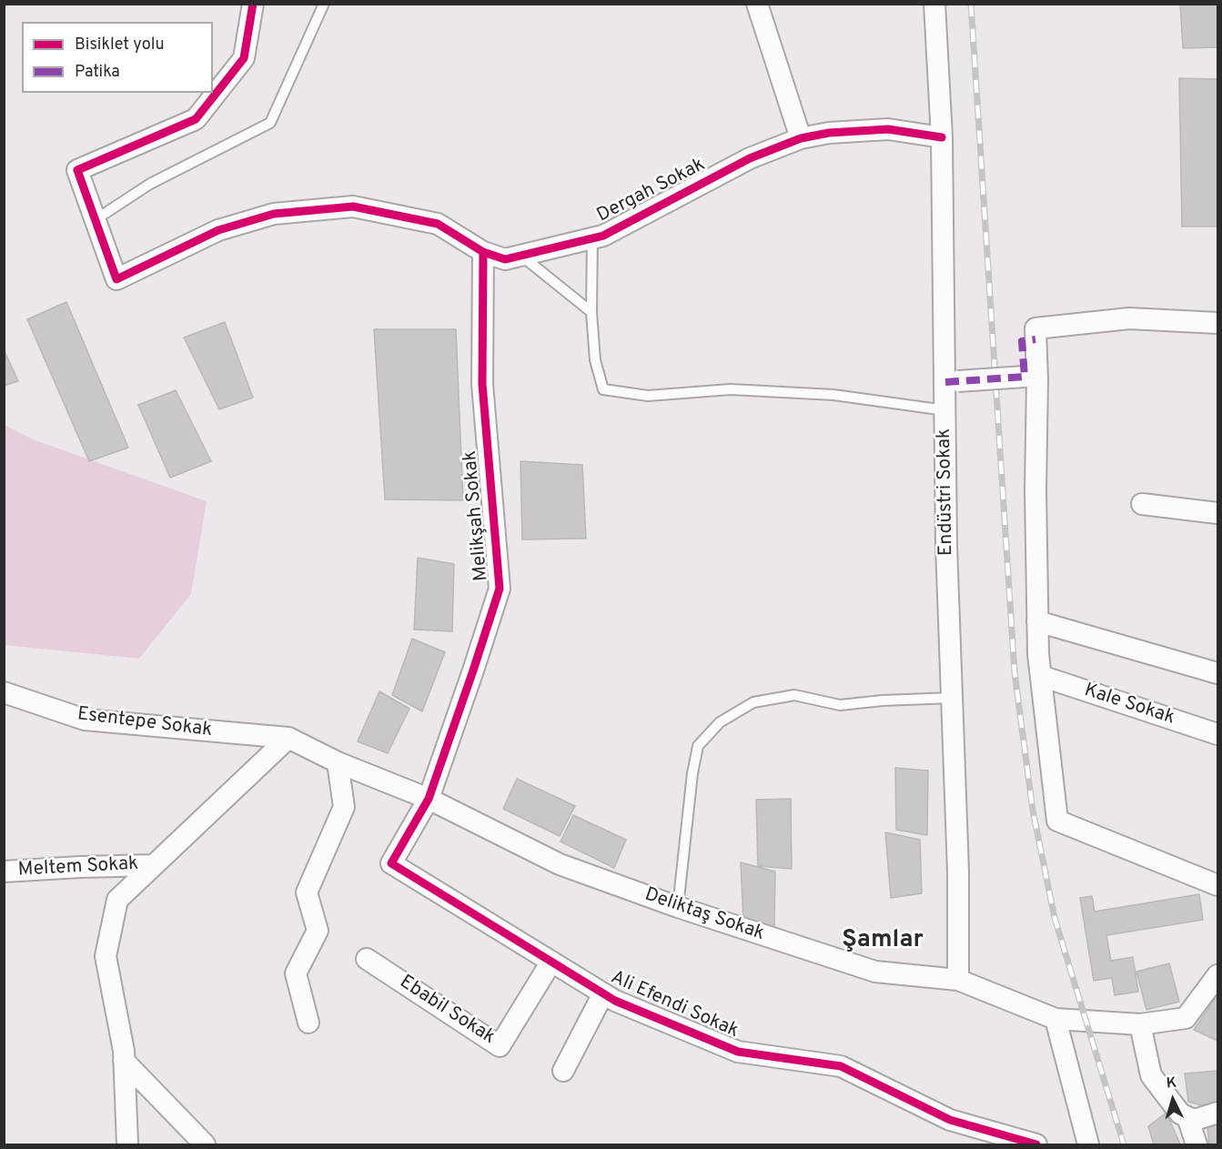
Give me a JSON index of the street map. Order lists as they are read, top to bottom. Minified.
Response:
{"streets":{"street":["Dergah Sokak","Endüstri Sokak","Melikşah Sokak","Kale Sokak","Esentepe Sokak","Meltem Sokak","Deliktaş Sokak","Ali Efendi Sokak","Ebabil Sokak"]},"crossings":[["Dergah Sokak","Endüstri Sokak"],["Dergah Sokak","Melikşah Sokak"],["Endüstri Sokak","Deliktaş Sokak"],["Melikşah Sokak","Deliktaş Sokak"],["Melikşah Sokak","Ali Efendi Sokak"],["Esentepe Sokak","Deliktaş Sokak"],["Deliktaş Sokak","Ali Efendi Sokak"],["Ali Efendi Sokak","Ebabil Sokak"]],"districts":["Şamlar"],"legend":["Bisiklet yolu","Patika"],"north":"top"}
